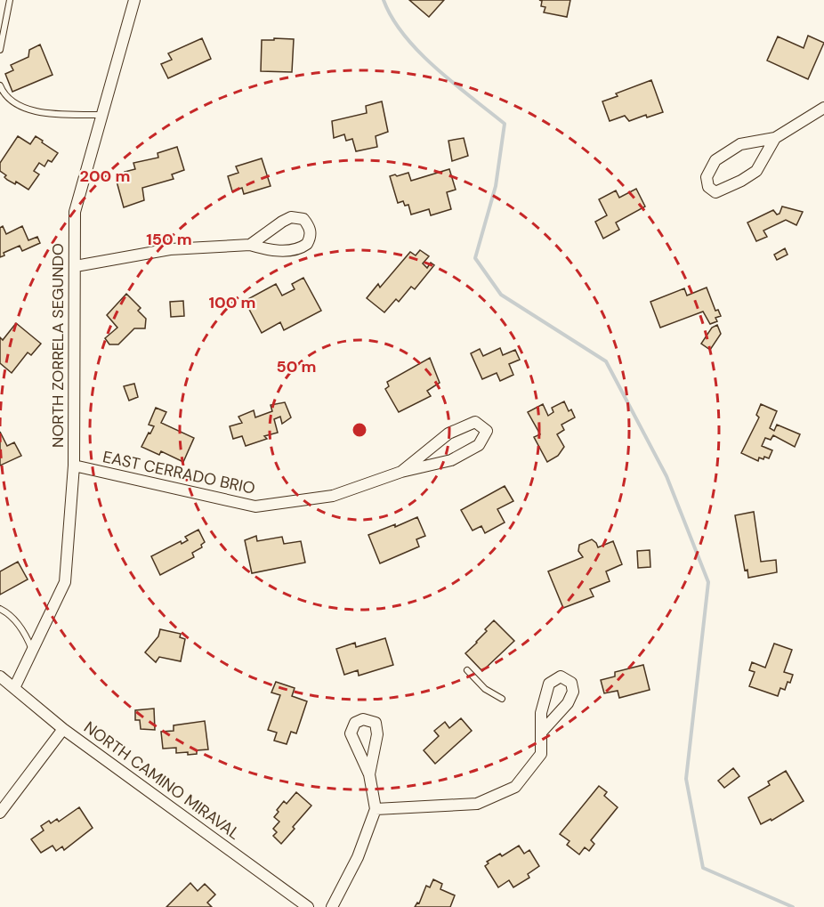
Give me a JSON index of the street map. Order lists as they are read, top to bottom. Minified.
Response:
{"streets":{"street":["NORTH ZORRELA SEGUNDO","EAST CERRADO BRIO","NORTH CAMINO MIRAVAL"]},"crossings":[["NORTH ZORRELA SEGUNDO","EAST CERRADO BRIO"],["NORTH ZORRELA SEGUNDO","NORTH CAMINO MIRAVAL"]],"rings":["200 m","150 m","100 m","50 m"]}
